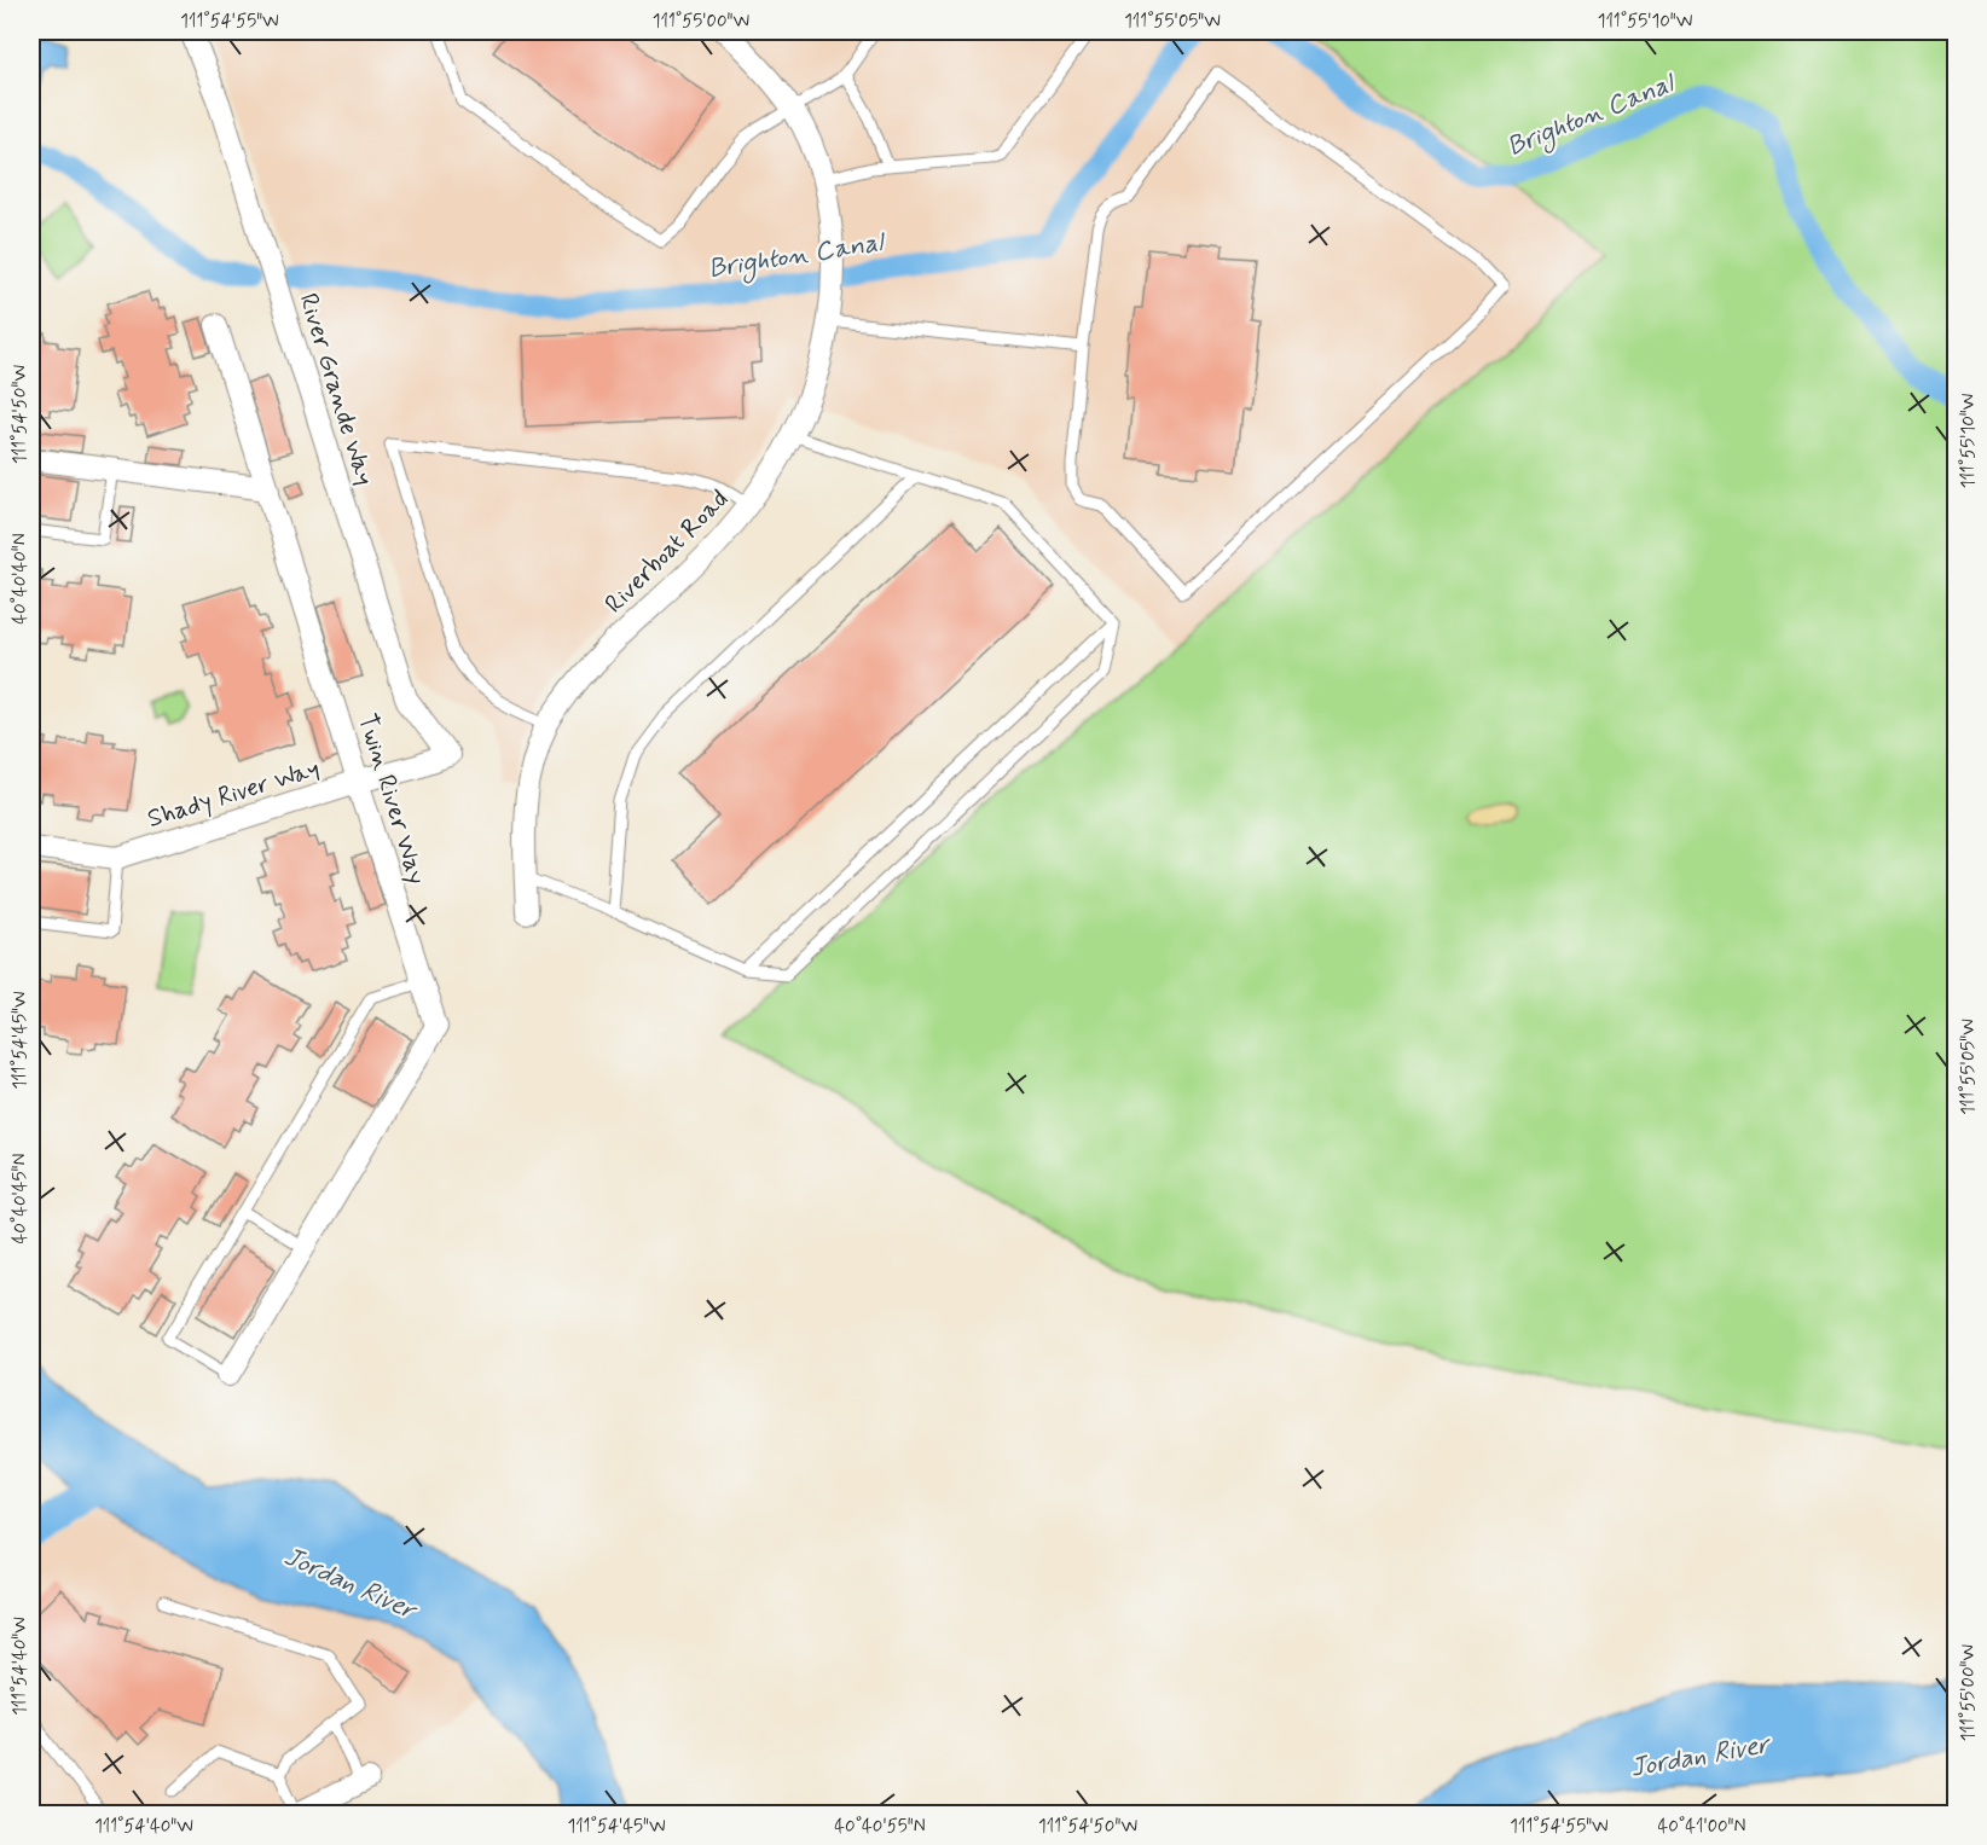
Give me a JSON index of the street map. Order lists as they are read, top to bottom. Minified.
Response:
{"streets":{"street":["River Grande Way","Riverboat Road","Shady River Way","Twin River Way"]},"crossings":[["River Grande Way","Shady River Way"],["Shady River Way","Twin River Way"]],"water":["Brighton Canal","Jordan River"],"coordinates":["111°54'55\"W","111°55'00\"W","111°55'05\"W","111°55'10\"W","111°54'50\"W","40°40'40\"N","111°54'45\"W","40°40'45\"N","111°54'40\"W","40°40'55\"N","40°41'00\"N"]}
